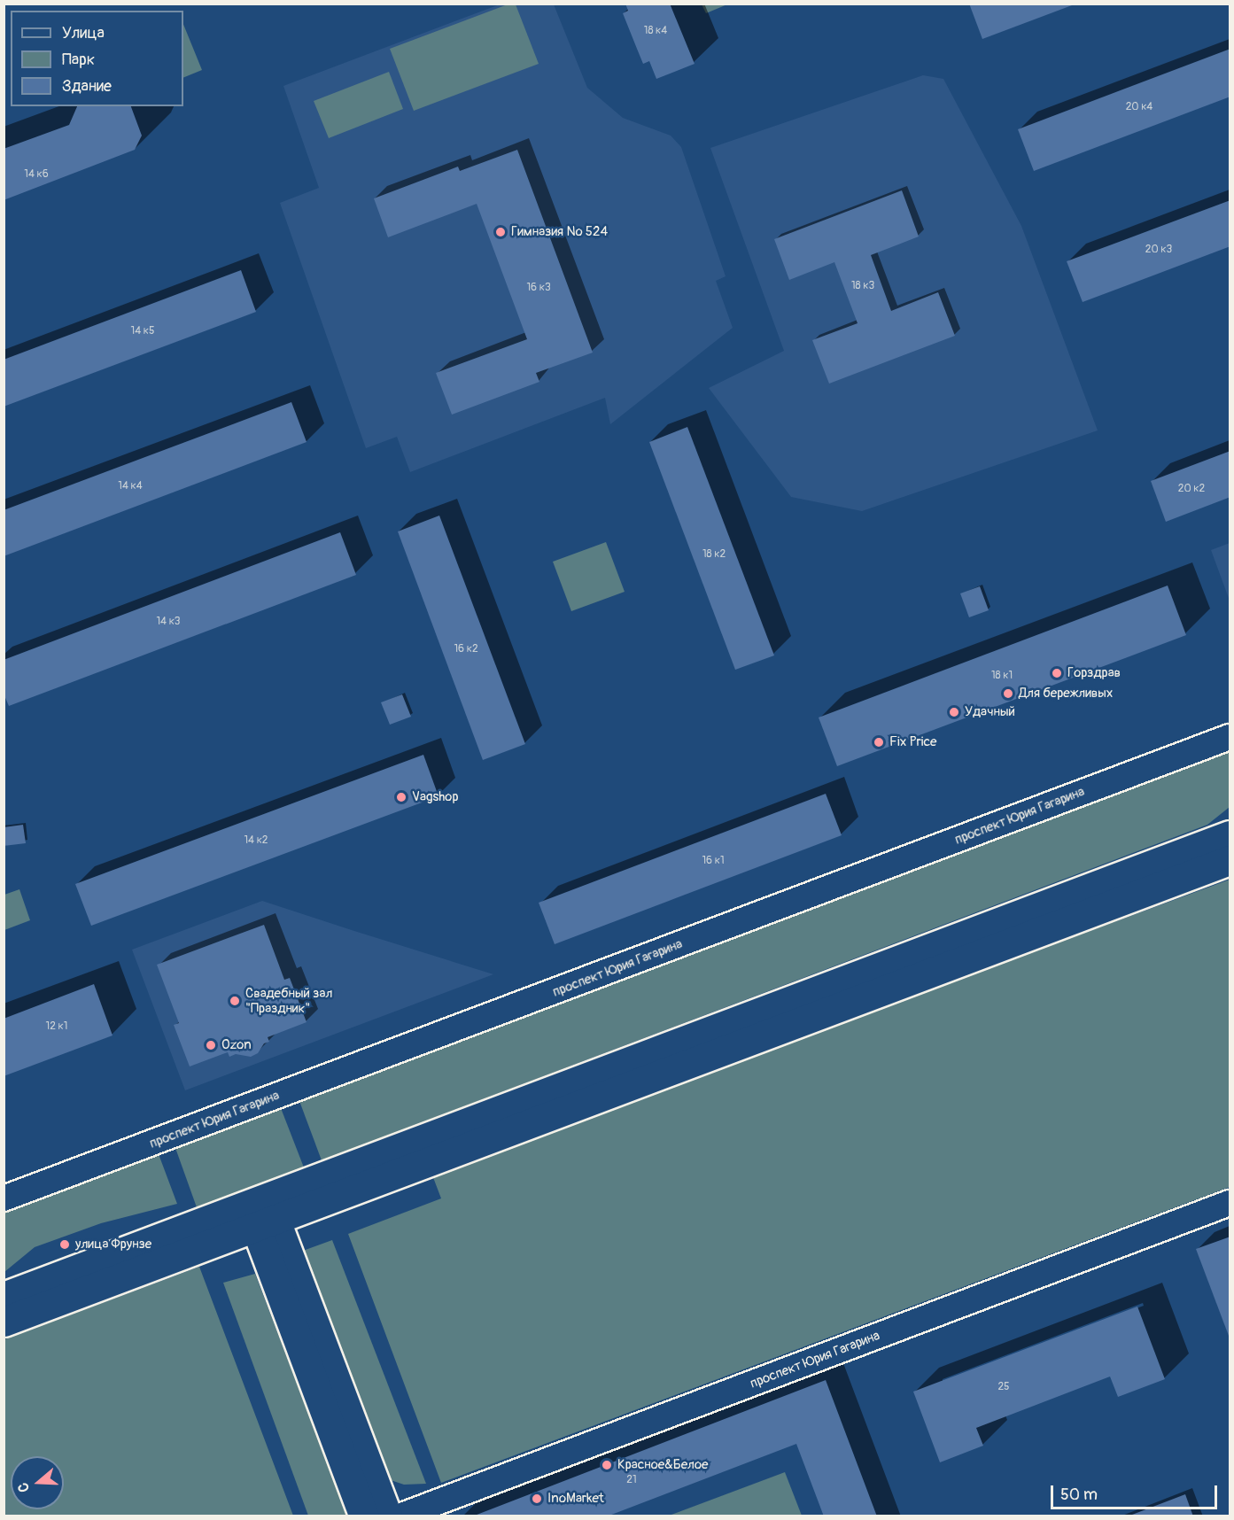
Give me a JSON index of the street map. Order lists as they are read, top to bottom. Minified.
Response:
{"streets":{"street":["проспект Юрия Гагарина"]},"places":["Гимназия № 524","Горздрав","Для бережливых","Удачный","Fix Price","Vagshop","Свадебный зал \"Праздник\"","Ozon","улица Фрунзе","Красное&Белое","InoMarket"],"house_numbers":["18 к4","20 к4","14 к6","20 к3","18 к3","16 к3","14 к5","14 к4","20 к2","18 к2","14 к3","16 к2","18 к1","14 к2","16 к1","12 к1","25","21"],"legend":["Улица","Парк","Здание"],"scale_bar":"50 m","north":"left"}
